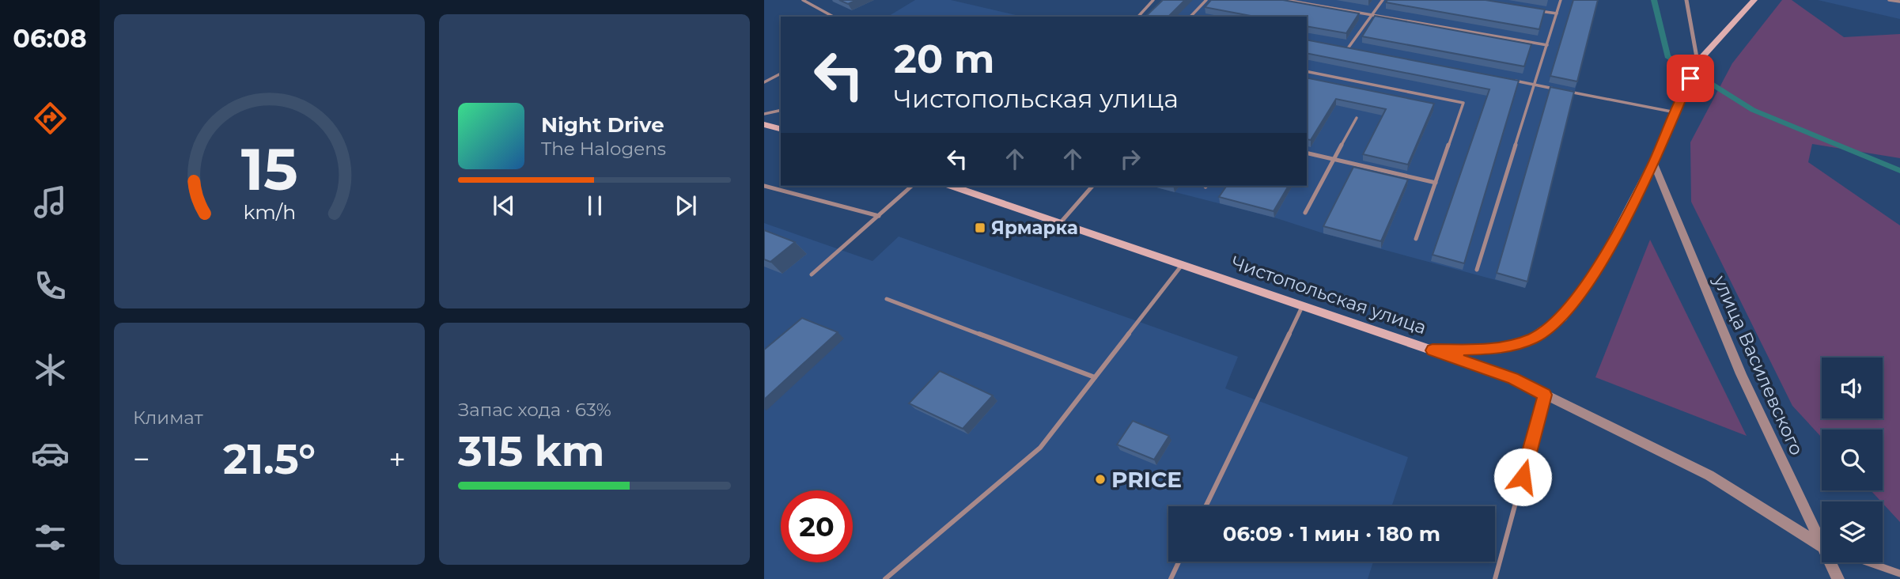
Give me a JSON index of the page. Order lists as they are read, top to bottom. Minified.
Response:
{"streets":{"main road":["Чистопольская улица"],"street":["улица Василевского"]},"places":{"transit":["Ярмарка"],"other":["PRICE"]},"page":{"tabs":"06:08","turn":["20 m","Чистопольская улица"],"song":["Night Drive","The Halogens"],"tile":["Климат",["Запас хода · 63%","315 km"]],"heat":["−","21.5°","+"],"limit":"20","trip":"06:09 · 1 мин · 180 m","gauge":["15","km/h"]}}
